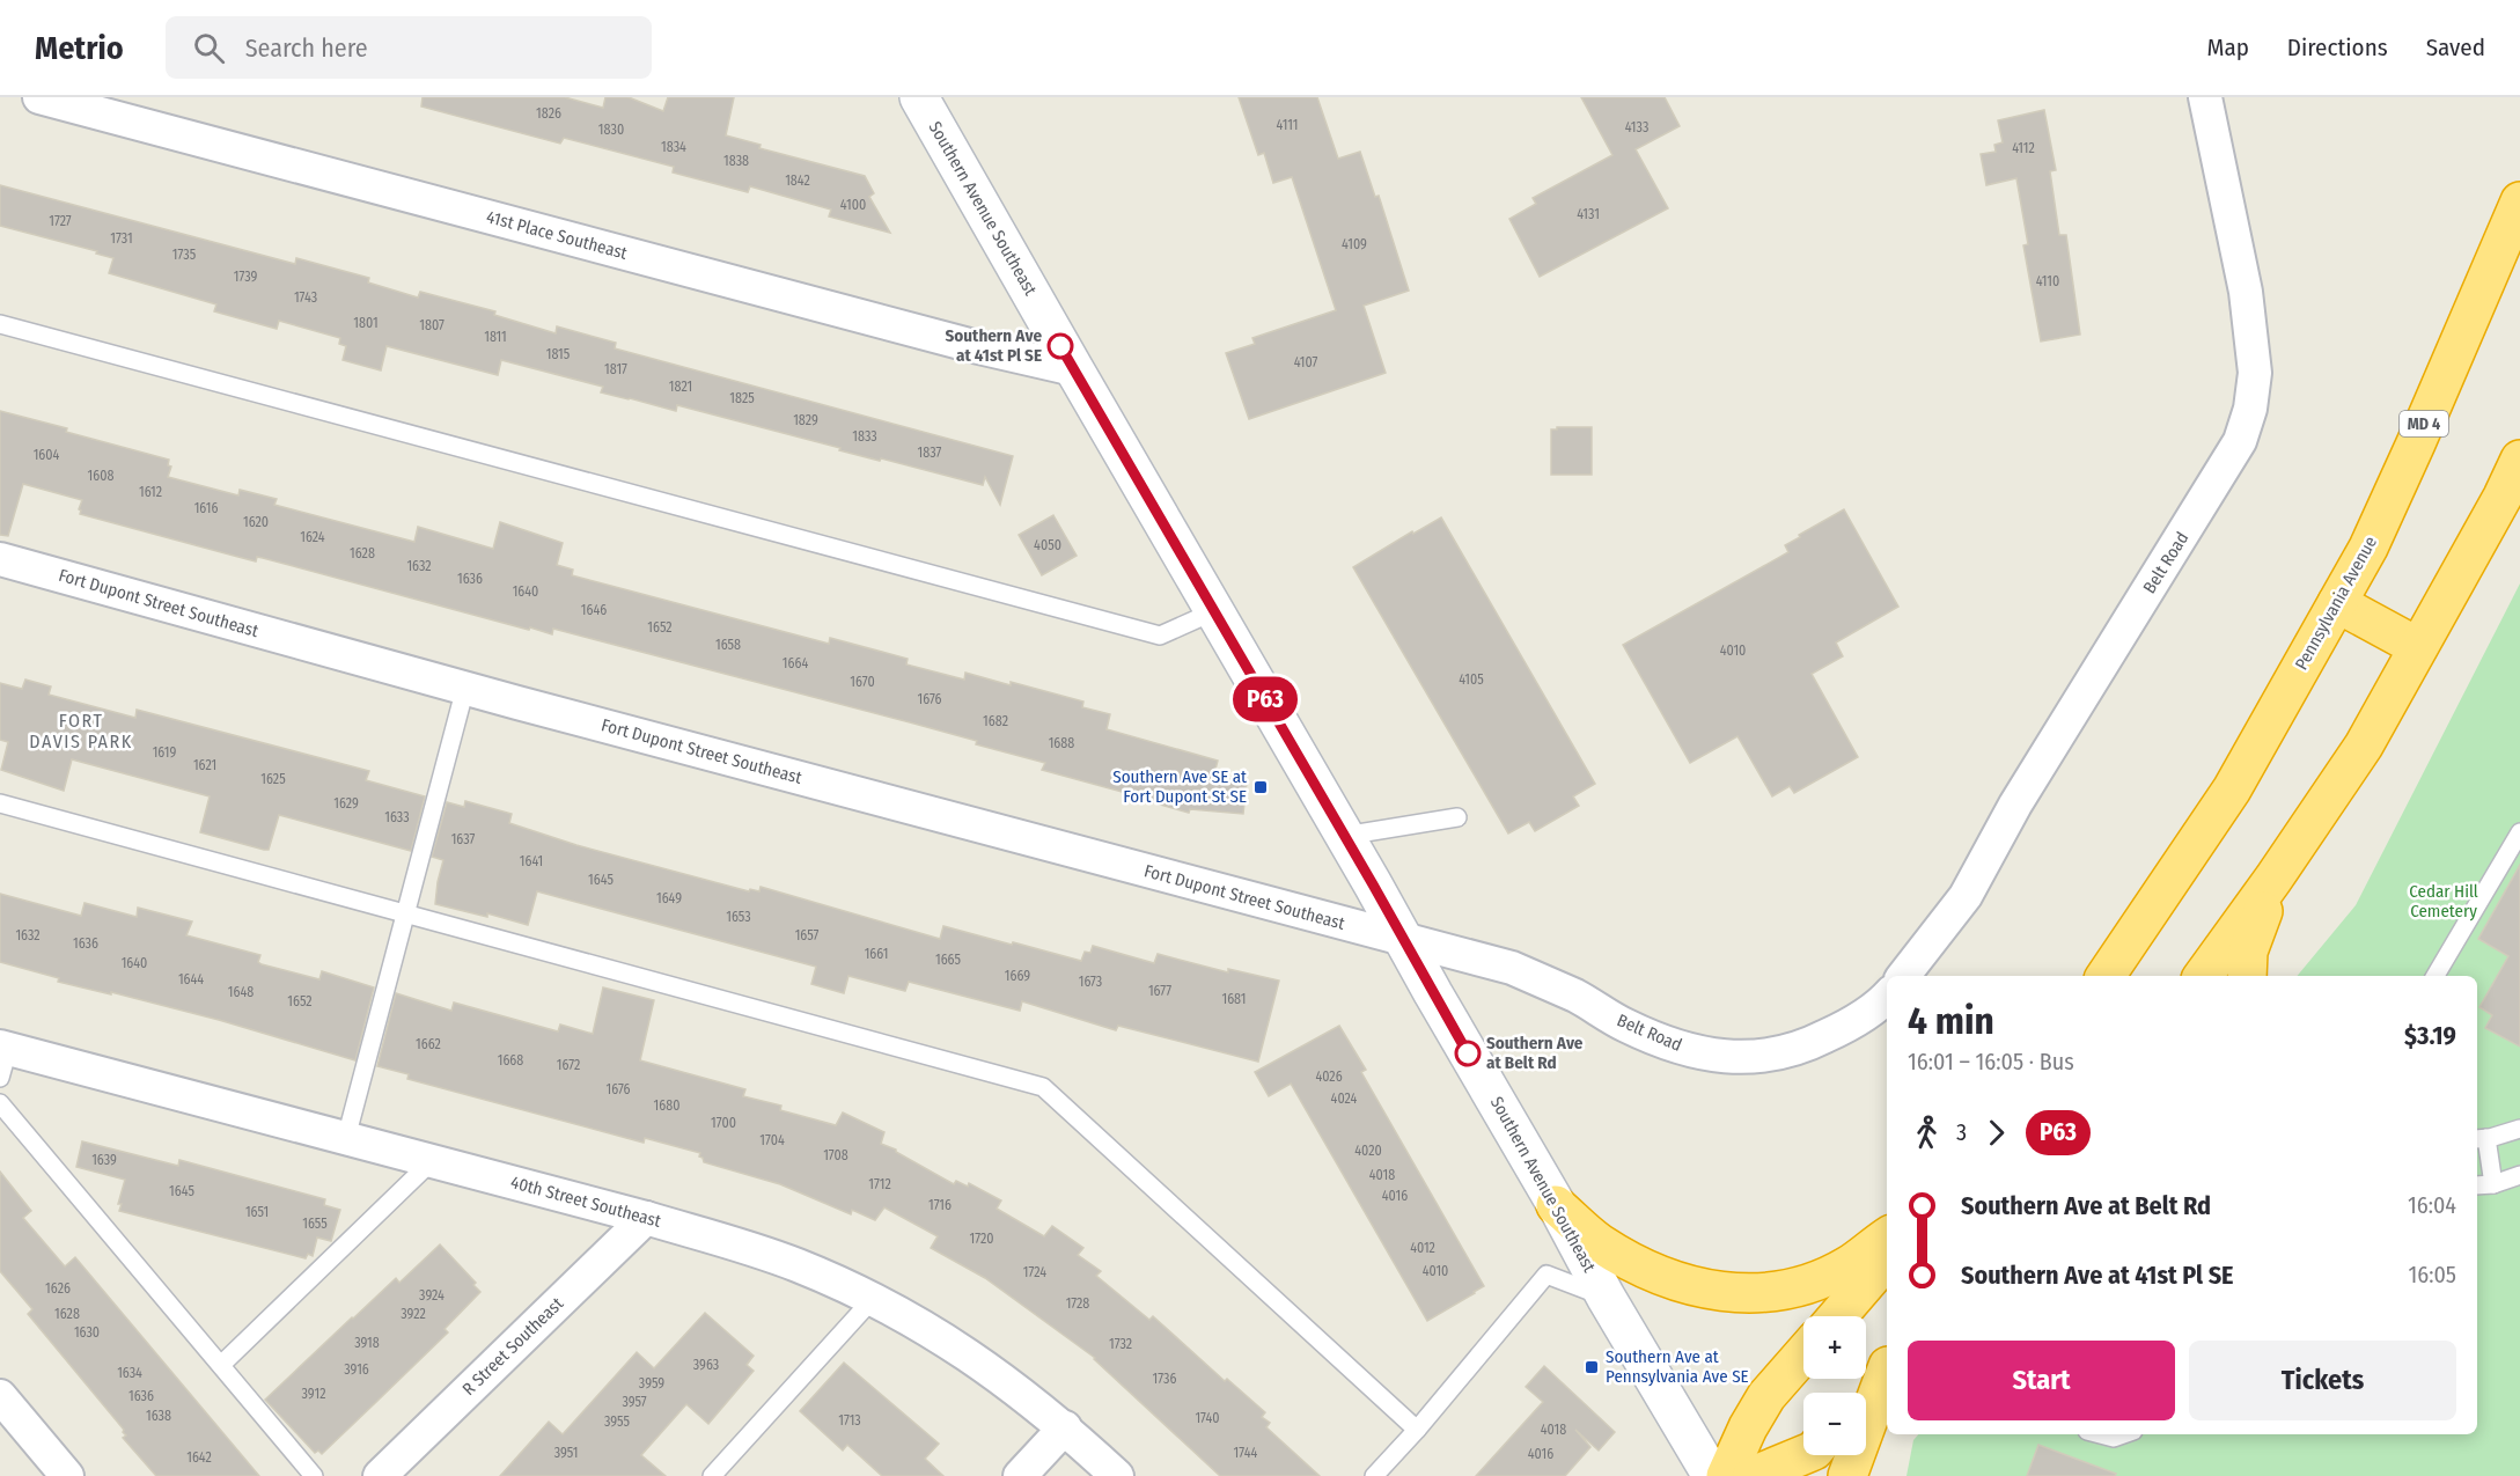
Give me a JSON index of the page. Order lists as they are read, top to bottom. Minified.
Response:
{"streets":{"highway":["MD 4","Pennsylvania Avenue"],"main road":["Southern Avenue Southeast"],"street":["41st Place Southeast","Belt Road","Fort Dupont Street Southeast","40th Street Southeast","R Street Southeast"]},"crossings":[["Southern Avenue Southeast","41st Place Southeast"],["Southern Avenue Southeast","Belt Road"],["Southern Avenue Southeast","Fort Dupont Street Southeast"],["Belt Road","Fort Dupont Street Southeast"],["40th Street Southeast","R Street Southeast"]],"districts":["FORT DAVIS PARK"],"parks":["Cedar Hill Cemetery"],"places":{"other":["Southern Ave at 41st Pl SE","Southern Ave at Belt Rd"],"transit":["Southern Ave SE at Fort Dupont St SE","Southern Ave at Pennsylvania Ave SE"]},"lines":["bus line P63"],"house_numbers":["1826","4111","4133","1830","1834","4112","1838","1842","4100","4131","1727","1731","4109","1735","1739","4110","1743","1801","1807","1811","1815","4107","1817","1821","1825","1829","1833","1837","1604","1608","1612","1616","1620","1624","4050","1628","1632","1636","1640","1646","1652","1658","4010","1664","4105","1670","1676","1682","1688","1619","1621","1625","1629","1633","1637","1641","1645","1649","1653","1632","1657","1636","1661","1665","1640","1669","1644","1673","1677","1648","1681","1652","1662","1668","1672","4026","1676","4024","1680","1700","1704","4020","1708","1639","4018","1712","1645","4016","1716","1651","1655","1720","4012","4010","1724","1626","3924","1728","1628","3922","1630","3918","1732","3963","3916","1634","1736","3959","3912","1636","3957","1638","1740","1713","3955","4018","3951","1744","4016","1642"],"page":{"header":"Metrio","search":"Search here","nav":["Map","Directions","Saved"],"on_map":"P63","heading":["4 min","16:01 – 16:05 · Bus","$3.19"],"legs":["3","P63"],"list":[{"name":"Southern Ave at Belt Rd","value":"16:04"},{"name":"Southern Ave at 41st Pl SE","value":"16:05"}],"map_buttons":["+","−"],"buttons":["Start","Tickets"]}}
